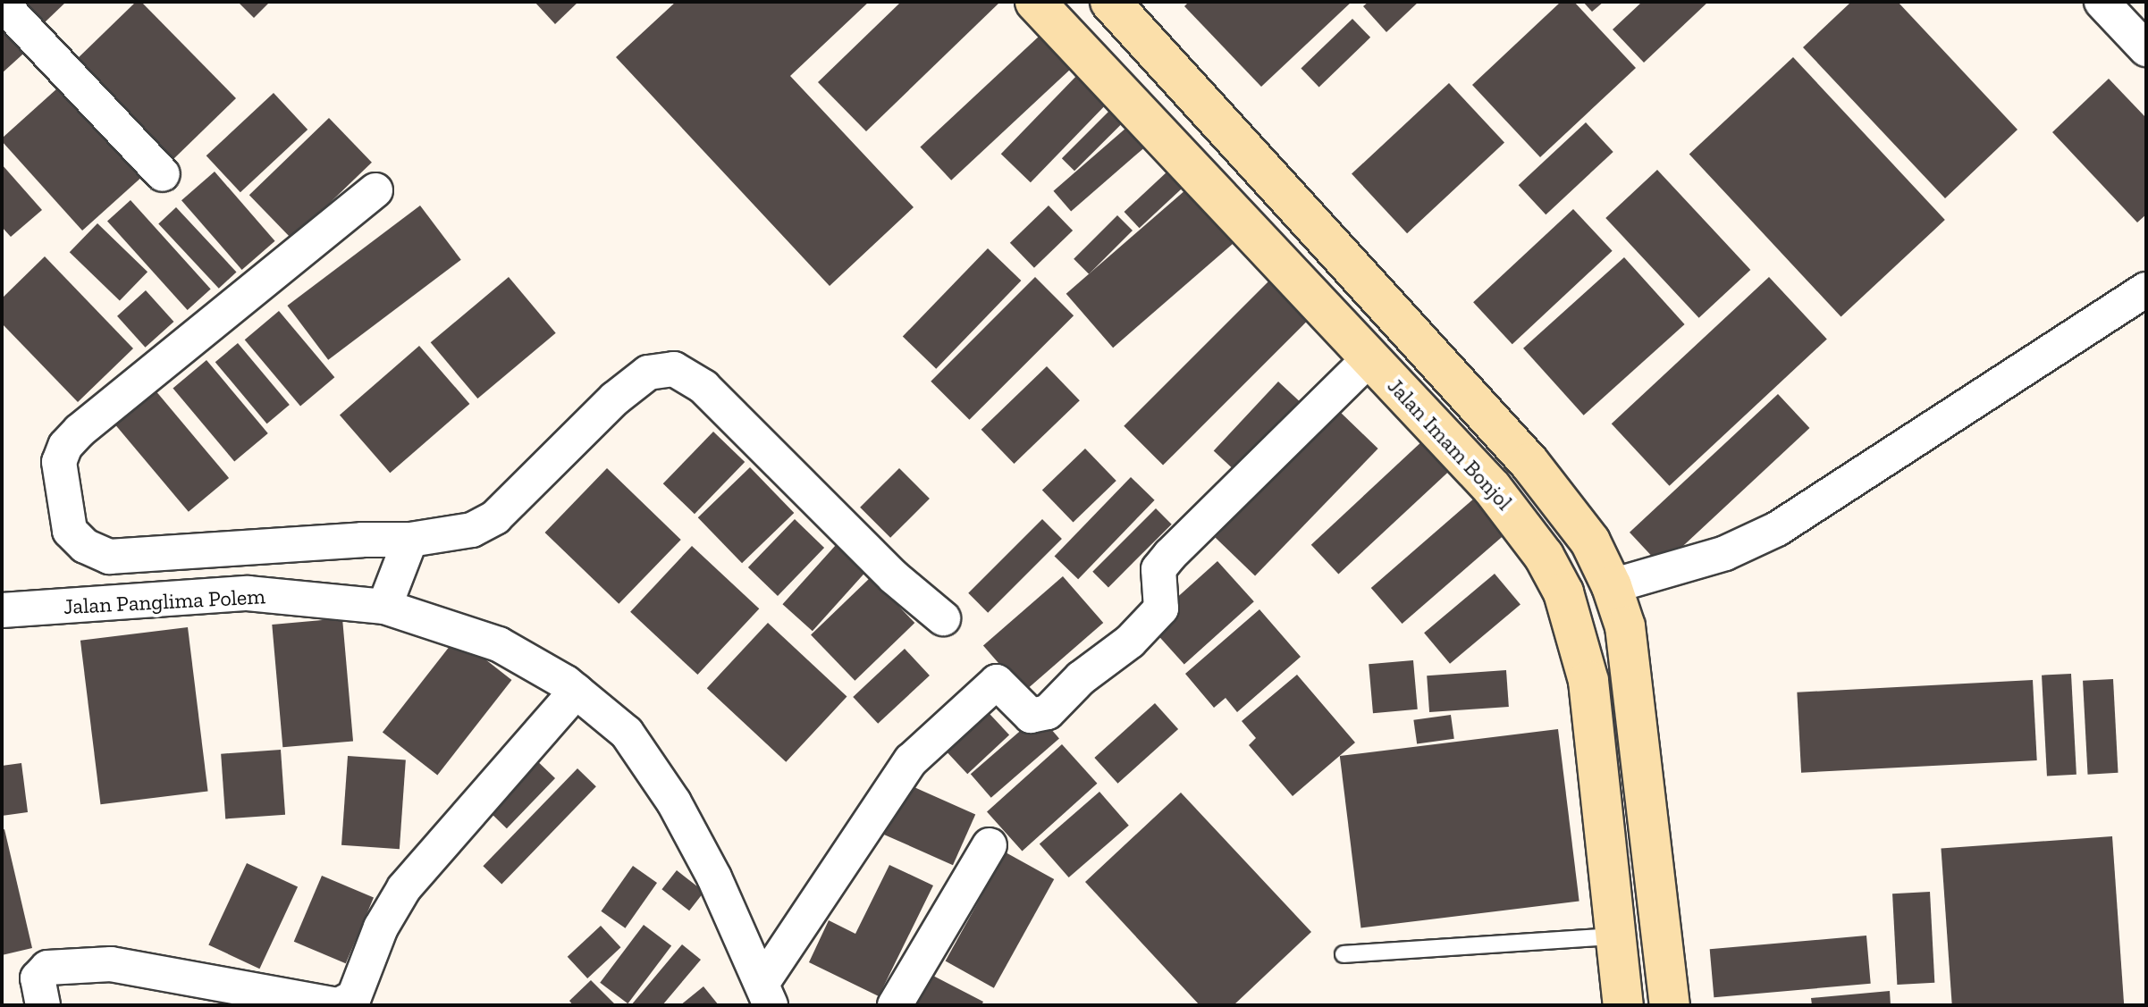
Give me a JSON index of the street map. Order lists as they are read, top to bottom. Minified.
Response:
{"streets":{"main road":["Jalan Imam Bonjol"],"street":["Jalan Panglima Polem"]}}
